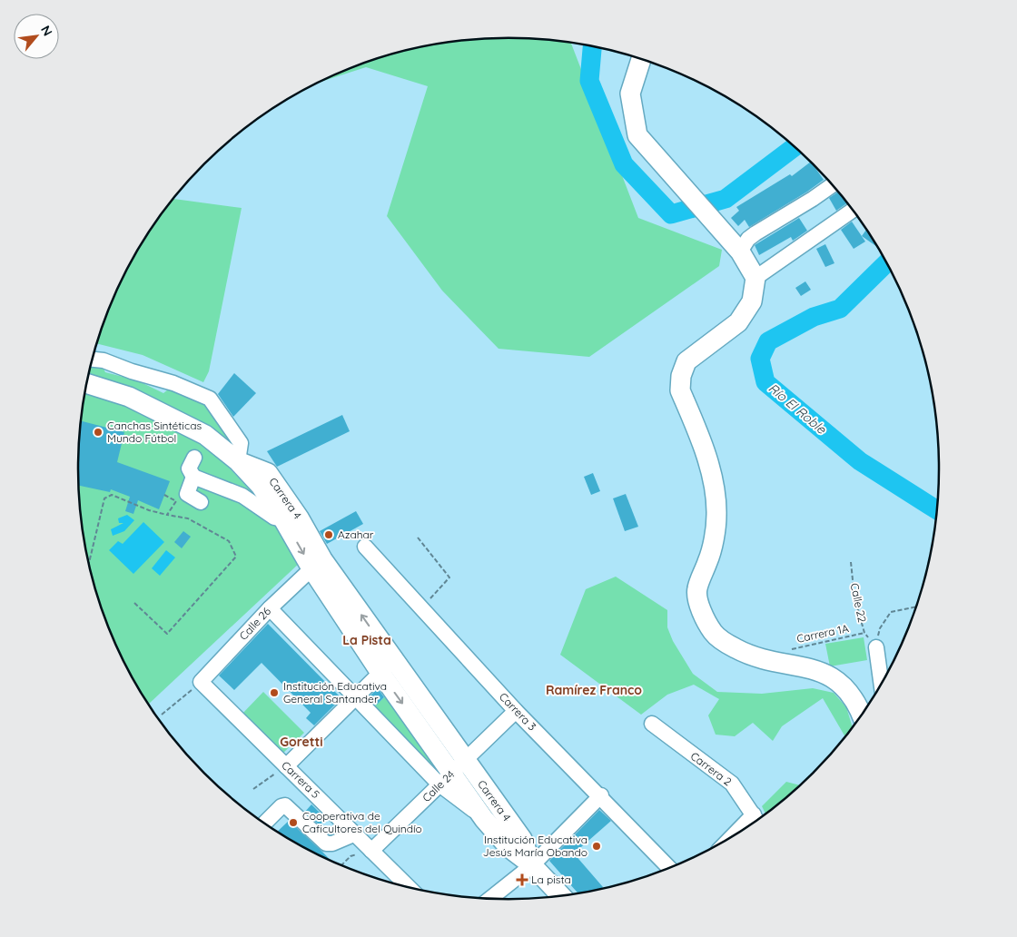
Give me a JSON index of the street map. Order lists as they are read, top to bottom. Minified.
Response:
{"streets":{"main road":["Carrera 4"],"street":["Calle 26","Carrera 3","Carrera 2","Carrera 5","Calle 24"],"path":["Calle 22","Carrera 1A"]},"crossings":[["Carrera 4","Calle 26"],["Carrera 4","Calle 24"],["Calle 22","Carrera 1A"],["Calle 26","Carrera 5"],["Carrera 3","Calle 24"],["Carrera 5","Calle 24"]],"districts":["La Pista","Ramírez Franco","Goretti"],"water":["Río El Roble"],"places":{"other":["Canchas Sintéticas Mundo Fútbol","Azahar","Institución Educativa General Santander","Cooperativa de Caficultores del Quindío","Institución Educativa Jesús María Obando"],"health":["La pista"]},"north":"top right"}
